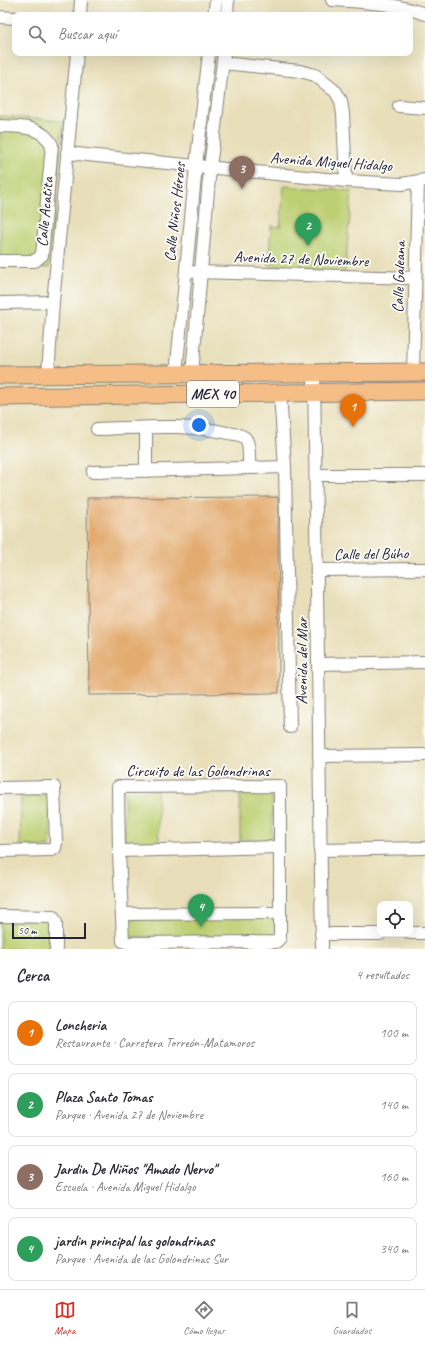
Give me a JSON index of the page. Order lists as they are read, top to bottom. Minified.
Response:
{"streets":{"highway":["MEX 40"],"street":["Avenida Miguel Hidalgo","Calle Acatita","Calle Niños Héroes","Avenida 27 de Noviembre","Calle Galeana","Calle del Búho","Avenida del Mar","Circuito de las Golondrinas"]},"crossings":[["Avenida Miguel Hidalgo","Calle Acatita"],["Avenida Miguel Hidalgo","Calle Niños Héroes"],["Avenida Miguel Hidalgo","Calle Galeana"],["Calle Acatita","MEX 40"],["Calle Niños Héroes","Avenida 27 de Noviembre"],["Calle Niños Héroes","MEX 40"],["Avenida 27 de Noviembre","Calle Galeana"],["Calle Galeana","MEX 40"],["MEX 40","Avenida del Mar"],["Calle del Búho","Avenida del Mar"]],"scale_bar":"50 m","page":{"search":"Buscar aquí","pins":["3","2","1","4"],"scale":"50 m","heading":["Cerca","4 resultados"],"list":[{"mark":"1","name":"Loncheria","note":"Restaurante · Carretera Torreón-Matamoros","value":"100 m"},{"mark":"2","name":"Plaza Santo Tomas","note":"Parque · Avenida 27 de Noviembre","value":"140 m"},{"mark":"3","name":"Jardin De Niños \"Amado Nervo\"","note":"Escuela · Avenida Miguel Hidalgo","value":"160 m"},{"mark":"4","name":"jardin principal las golondrinas","note":"Parque · Avenida de las Golondrinas Sur","value":"340 m"}],"nav":["Mapa","Cómo llegar","Guardados"]}}
